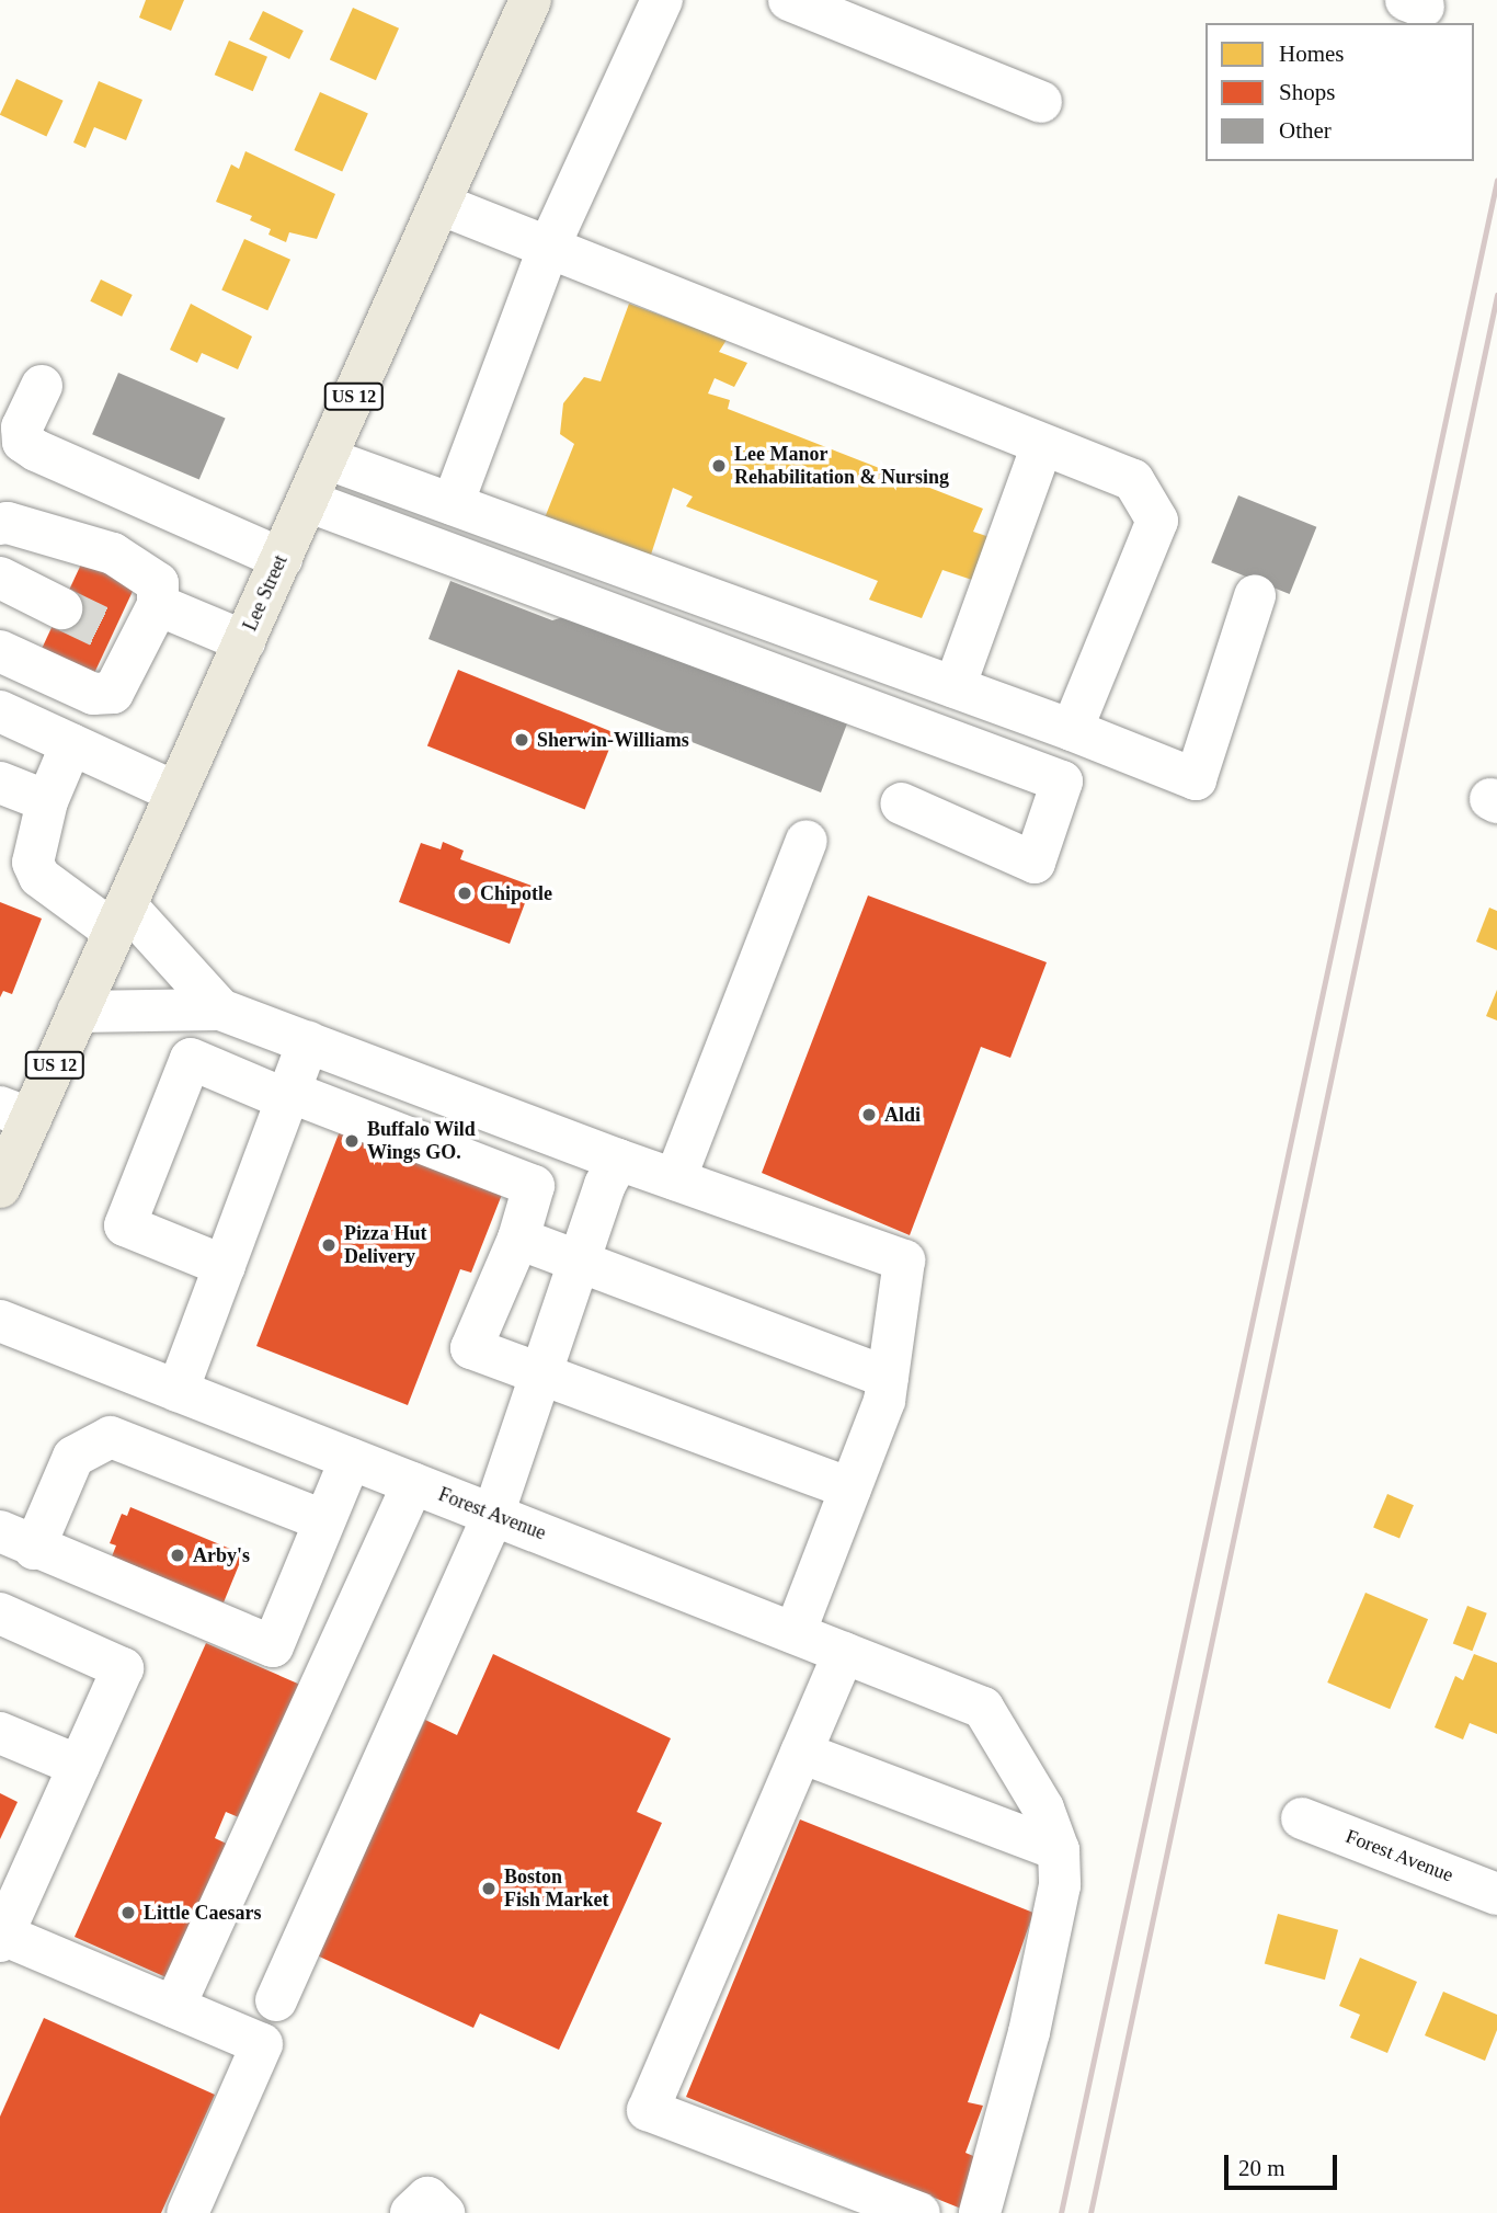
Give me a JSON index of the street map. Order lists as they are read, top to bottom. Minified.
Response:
{"streets":{"main road":["US 12","Lee Street"],"street":["Forest Avenue"]},"places":["Lee Manor Rehabilitation & Nursing","Sherwin-Williams","Chipotle","Aldi","Buffalo Wild Wings GO.","Pizza Hut Delivery","Arby's","Boston Fish Market","Little Caesars"],"legend":["Homes","Shops","Other"],"scale_bar":"20 m"}
